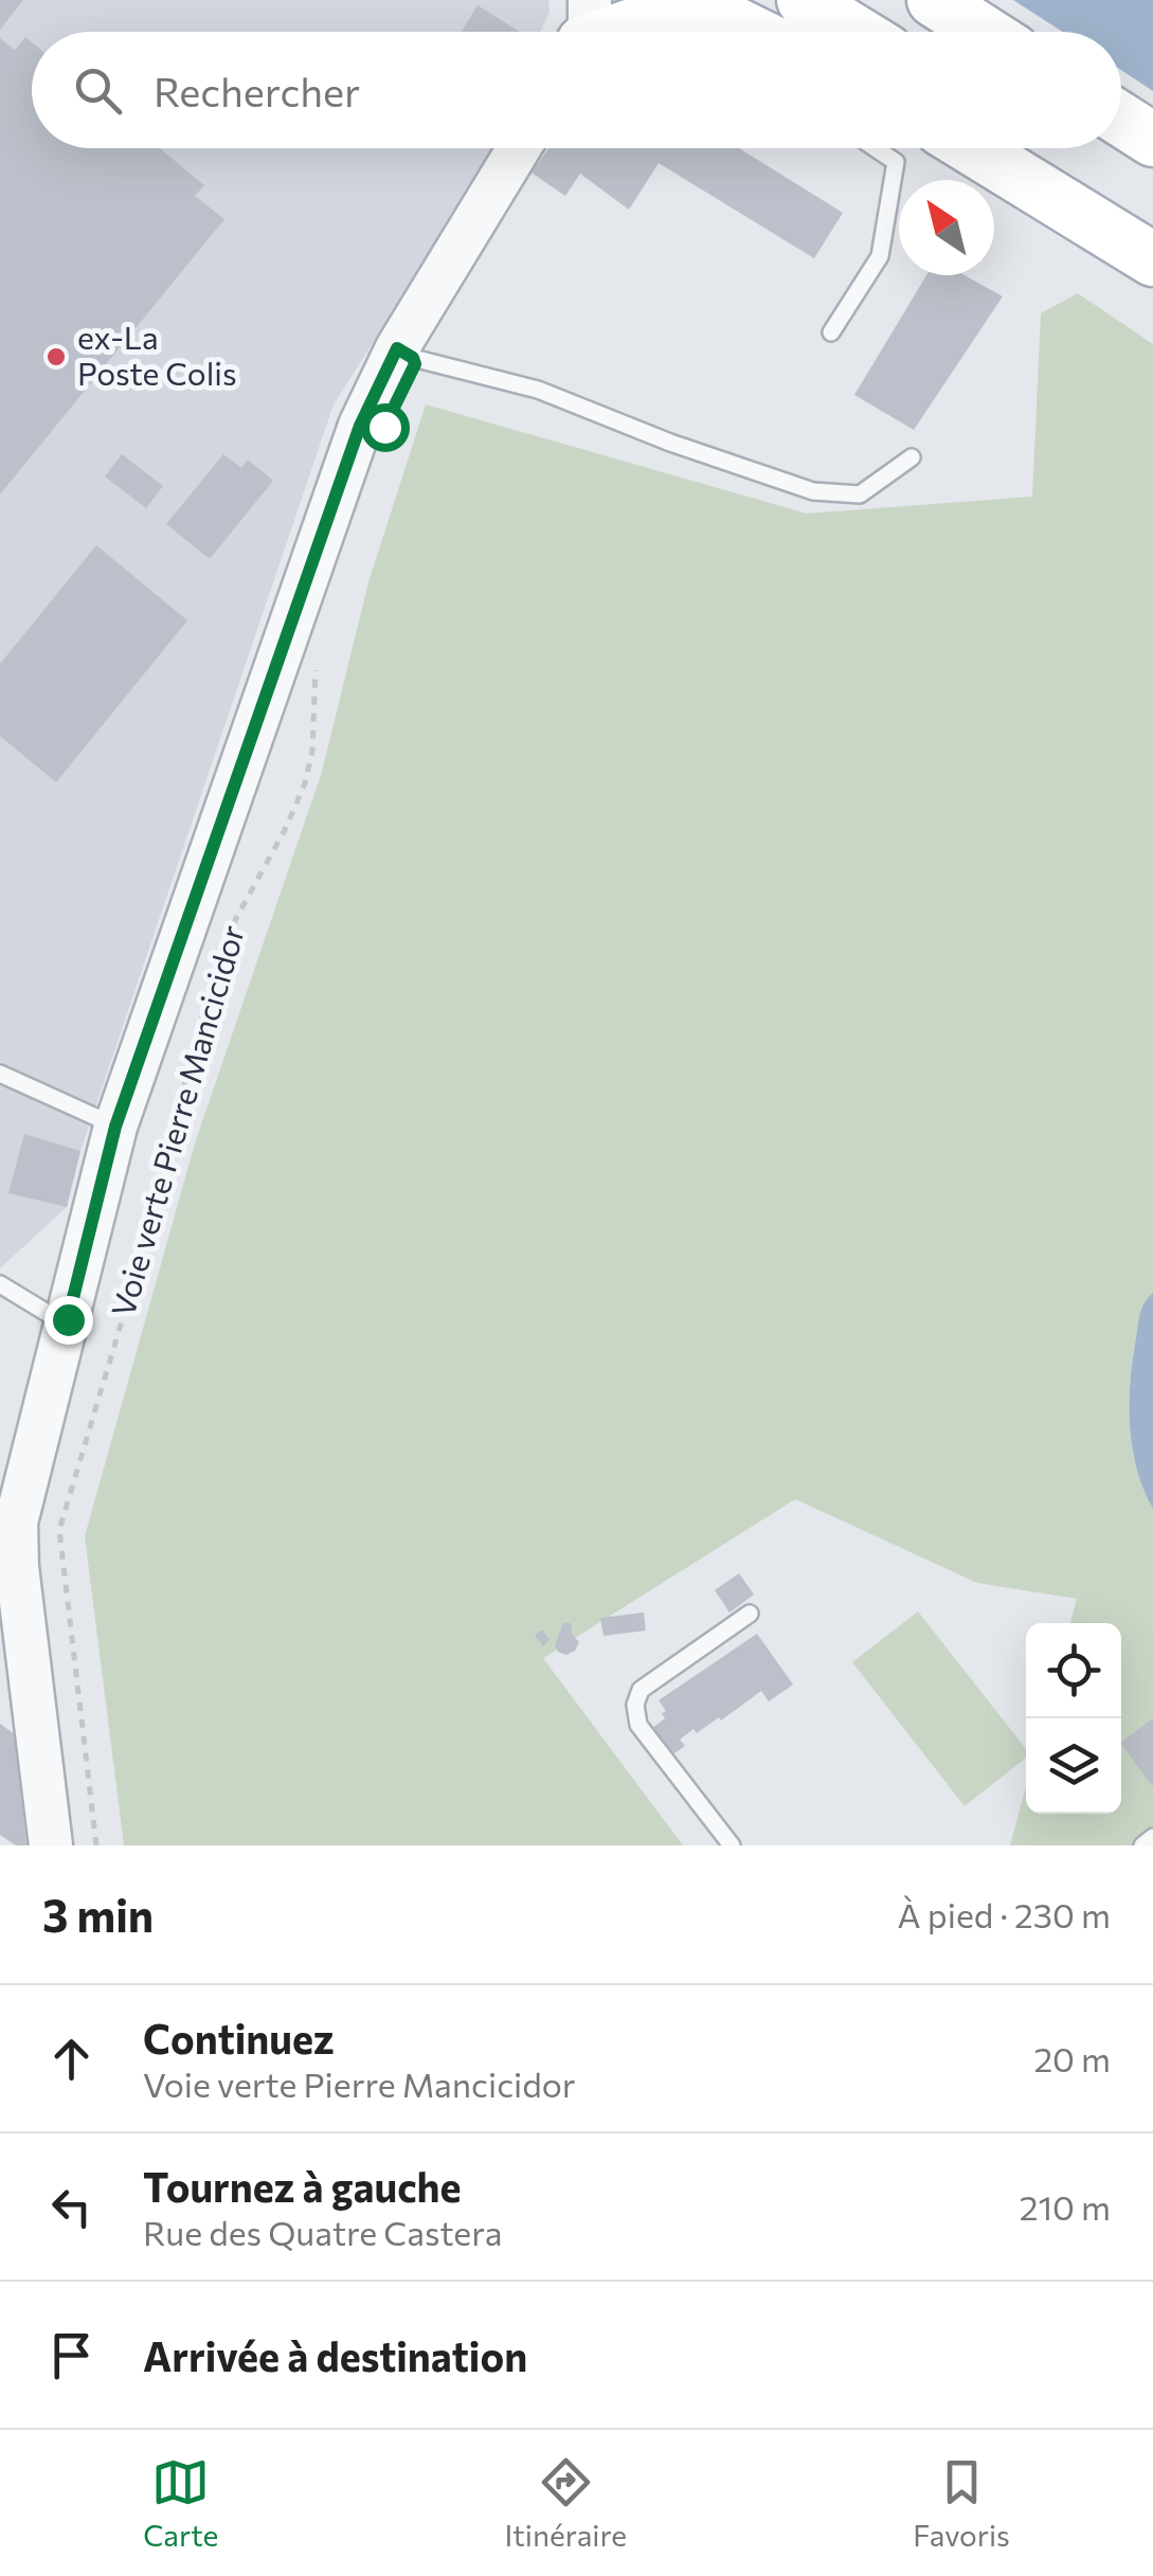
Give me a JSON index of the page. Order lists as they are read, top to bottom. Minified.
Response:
{"streets":{"path":["Voie verte Pierre Mancicidor"]},"places":["ex-La Poste Colis"],"north":"top left","page":{"search":"Rechercher","heading":["3 min","À pied · 230 m"],"list":[["Continuez","Voie verte Pierre Mancicidor","20 m"],["Tournez à gauche","Rue des Quatre Castera","210 m"],"Arrivée à destination"],"nav":["Carte","Itinéraire","Favoris"]}}
